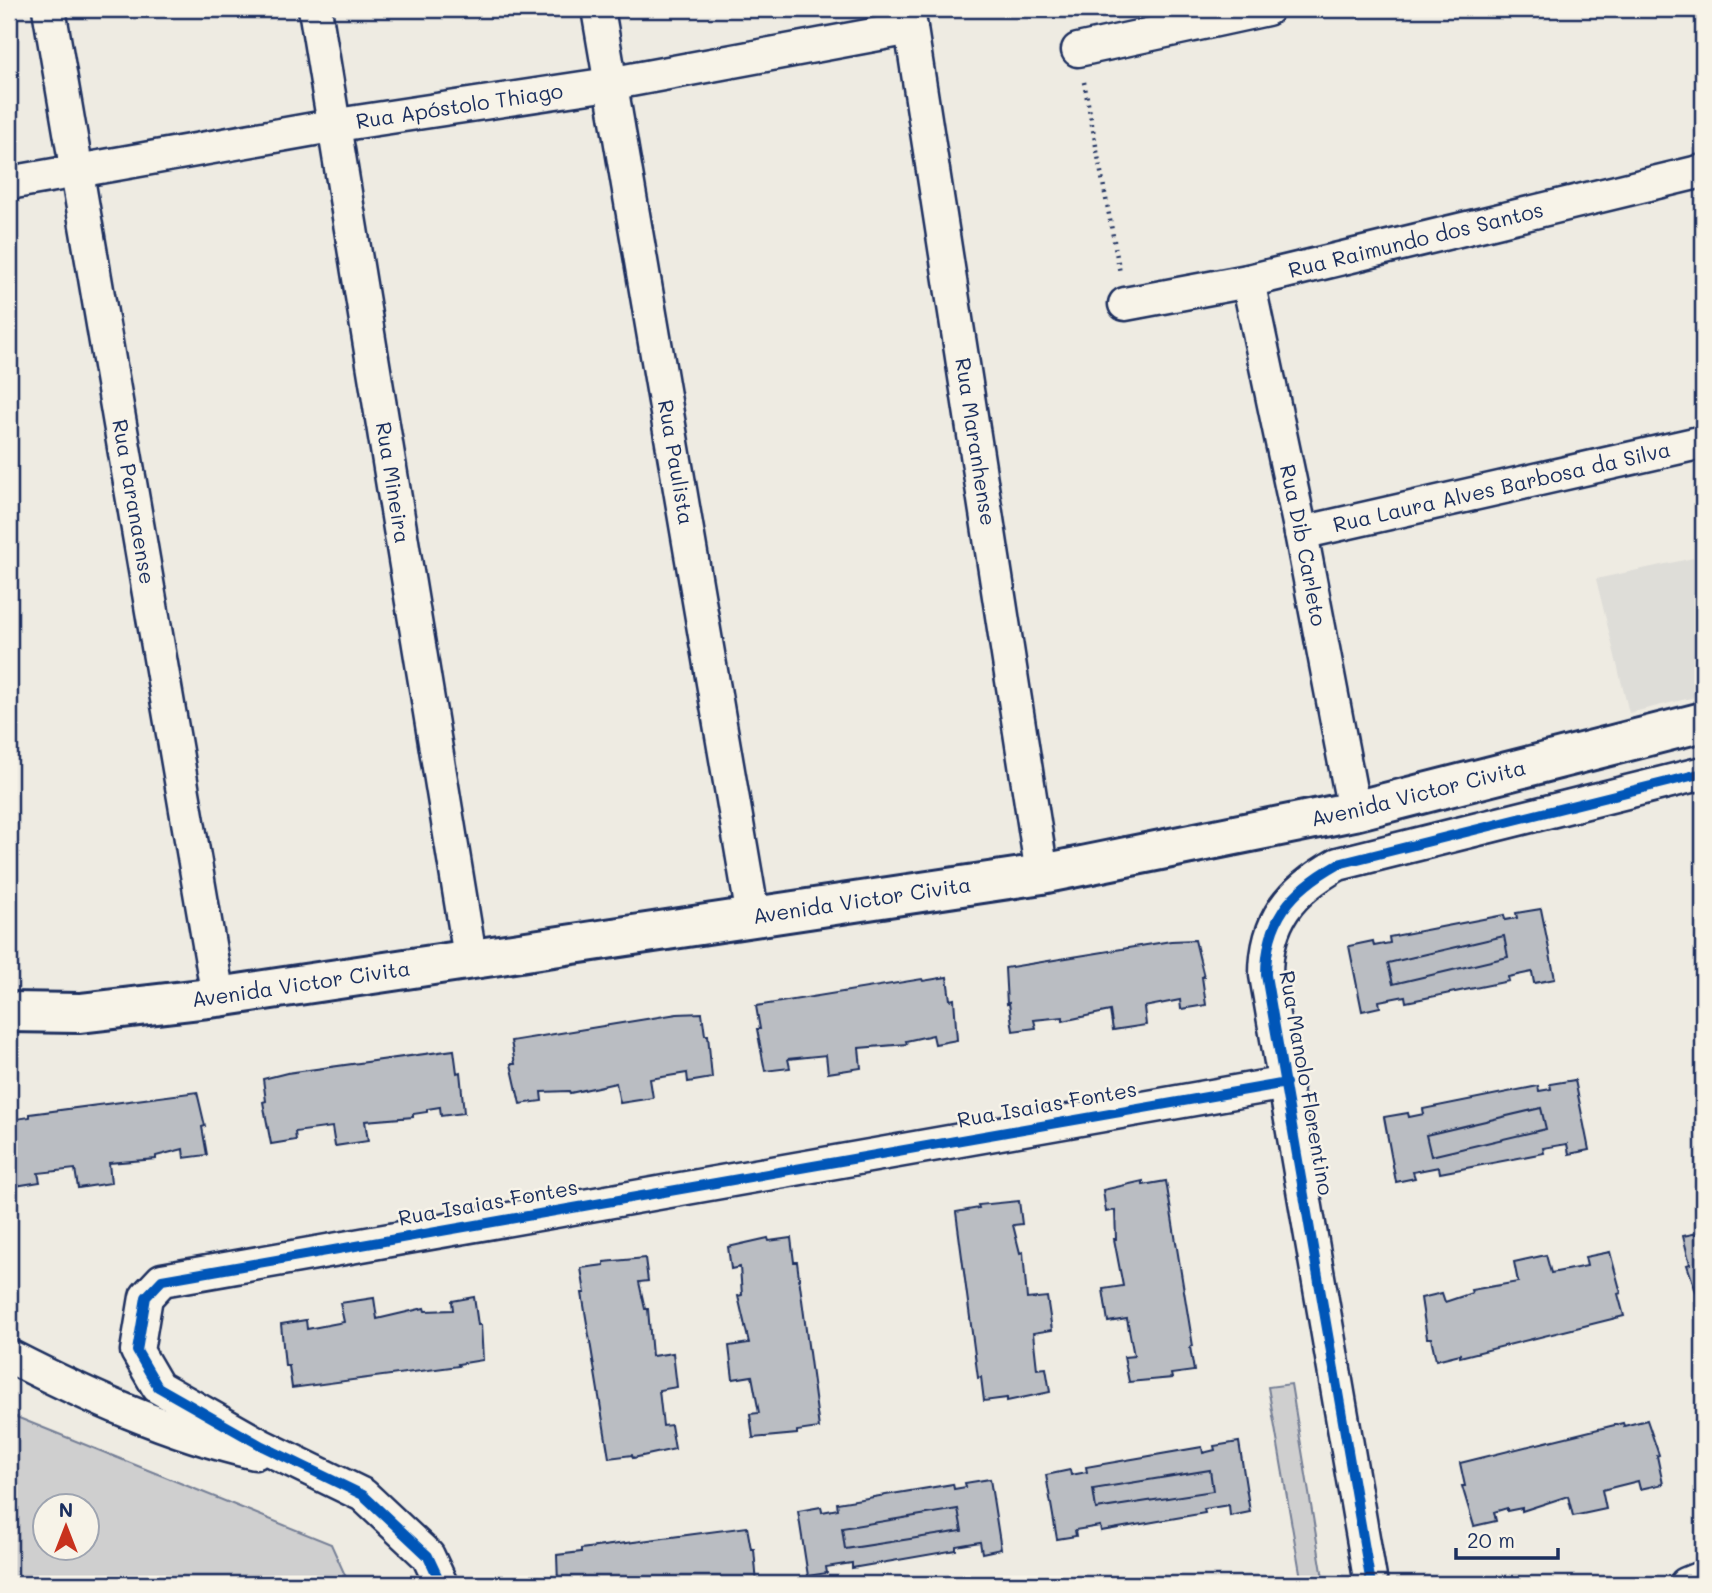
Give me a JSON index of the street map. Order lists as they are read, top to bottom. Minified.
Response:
{"streets":{"main road":["Avenida Victor Civita"],"street":["Rua Apóstolo Thiago","Rua Raimundo dos Santos","Rua Maranhense","Rua Paulista","Rua Mineira","Rua Laura Alves Barbosa da Silva","Rua Paranaense","Rua Dib Carleto","Rua Manolo Florentino","Rua Isaias Fontes"]},"crossings":[["Rua Apóstolo Thiago","Rua Maranhense"],["Rua Apóstolo Thiago","Rua Paulista"],["Rua Apóstolo Thiago","Rua Mineira"],["Rua Apóstolo Thiago","Rua Paranaense"],["Rua Raimundo dos Santos","Rua Dib Carleto"],["Rua Maranhense","Avenida Victor Civita"],["Rua Paulista","Avenida Victor Civita"],["Rua Mineira","Avenida Victor Civita"],["Rua Laura Alves Barbosa da Silva","Rua Dib Carleto"],["Rua Paranaense","Avenida Victor Civita"],["Rua Dib Carleto","Avenida Victor Civita"],["Rua Manolo Florentino","Rua Isaias Fontes"]],"scale_bar":"20 m","north":"top"}
